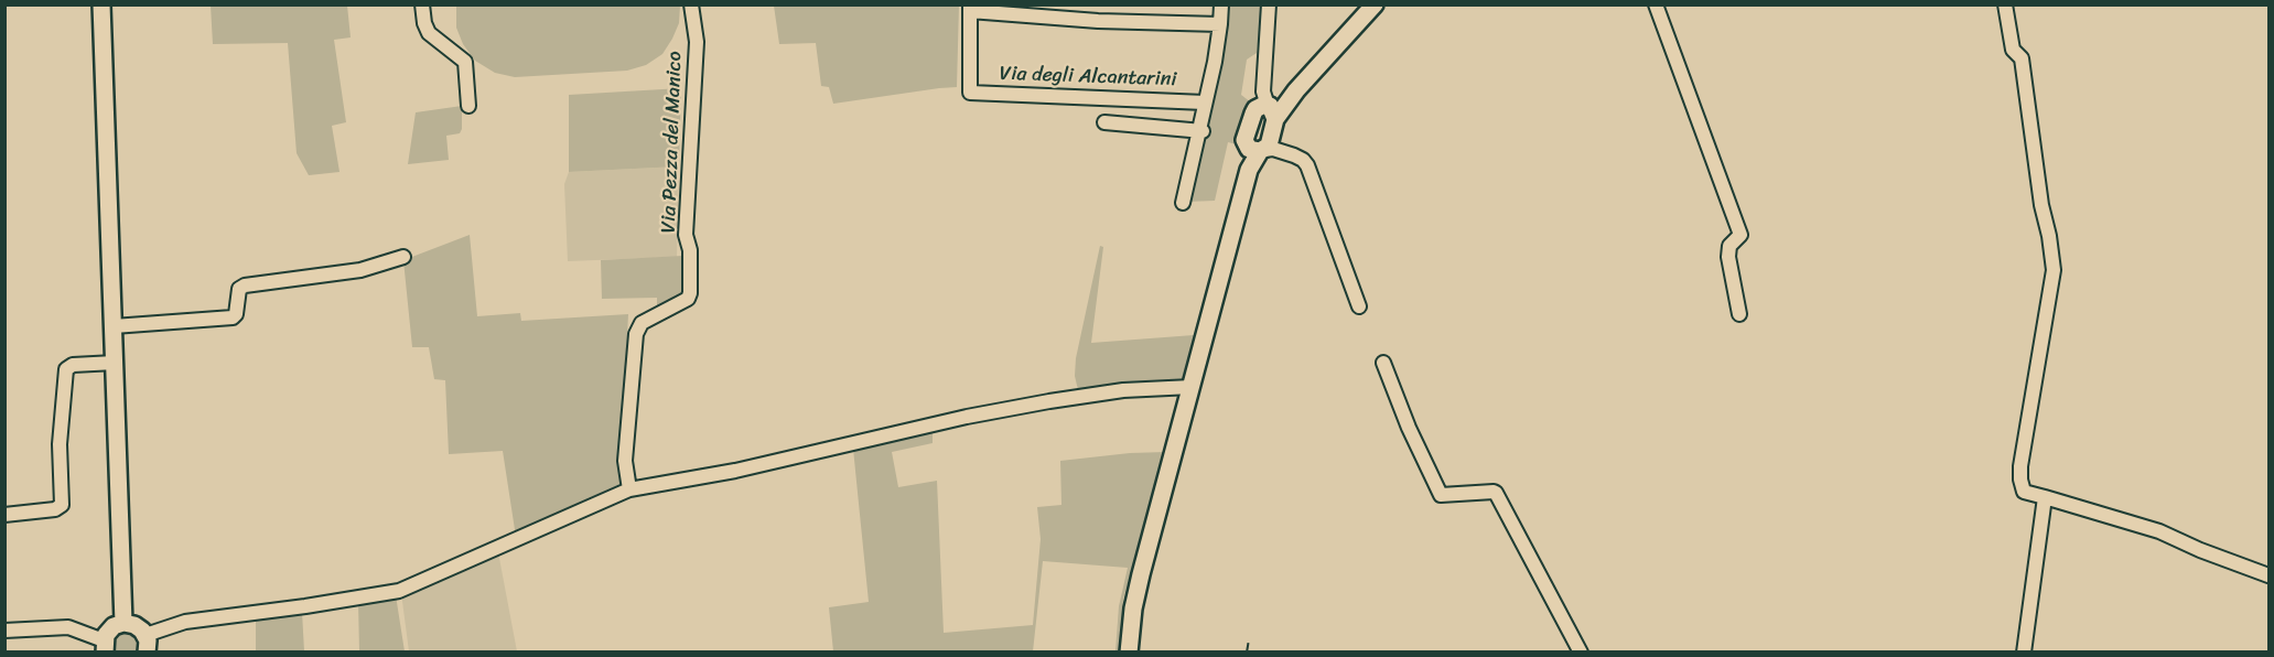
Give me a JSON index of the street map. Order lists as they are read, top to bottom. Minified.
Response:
{"streets":{"street":["Via degli Alcantarini","Via Pezza del Manico"]}}
